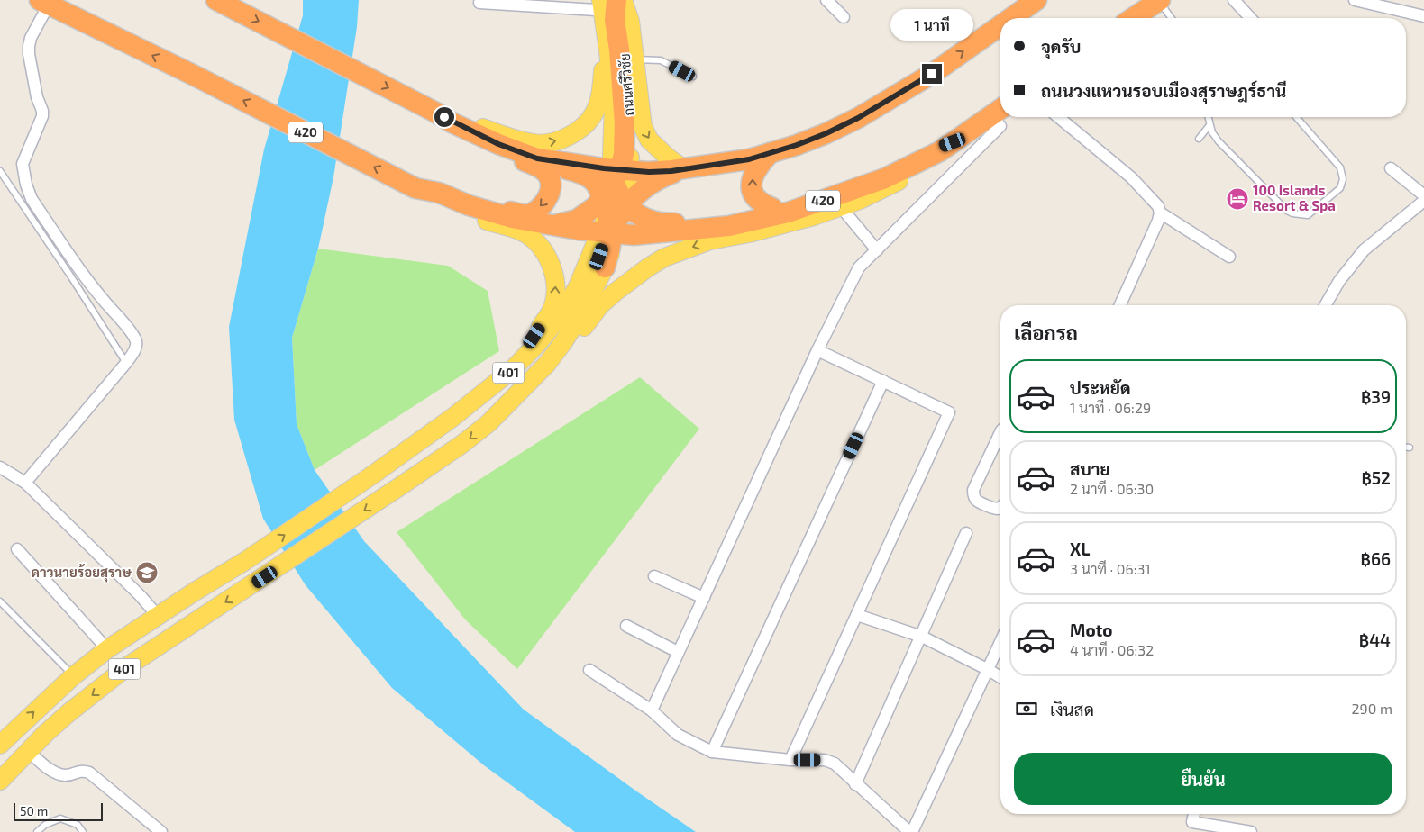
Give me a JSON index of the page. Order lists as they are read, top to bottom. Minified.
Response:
{"streets":{"highway":["420"],"main road":["ถนนศรีวิชัย","401"]},"crossings":[["ถนนศรีวิชัย","420"],["ถนนศรีวิชัย","401"],["420","401"]],"places":{"hotel":["100 Islands Resort & Spa"],"school or university":["ดาวนายร้อยสุราษ"]},"scale_bar":"50 m","page":{"bubble":"1 นาที","banner":["จุดรับ","ถนนวงแหวนรอบเมืองสุราษฎร์ธานี"],"heading":"เลือกรถ","list":[{"name":"ประหยัด","note":"1 นาที · 06:29","value":"฿39"},{"name":"สบาย","note":"2 นาที · 06:30","value":"฿52"},{"name":"XL","note":"3 นาที · 06:31","value":"฿66"},{"name":"Moto","note":"4 นาที · 06:32","value":"฿44"}],"pay":["เงินสด","290 m"],"buttons":"ยืนยัน","scale":"50 m"}}
